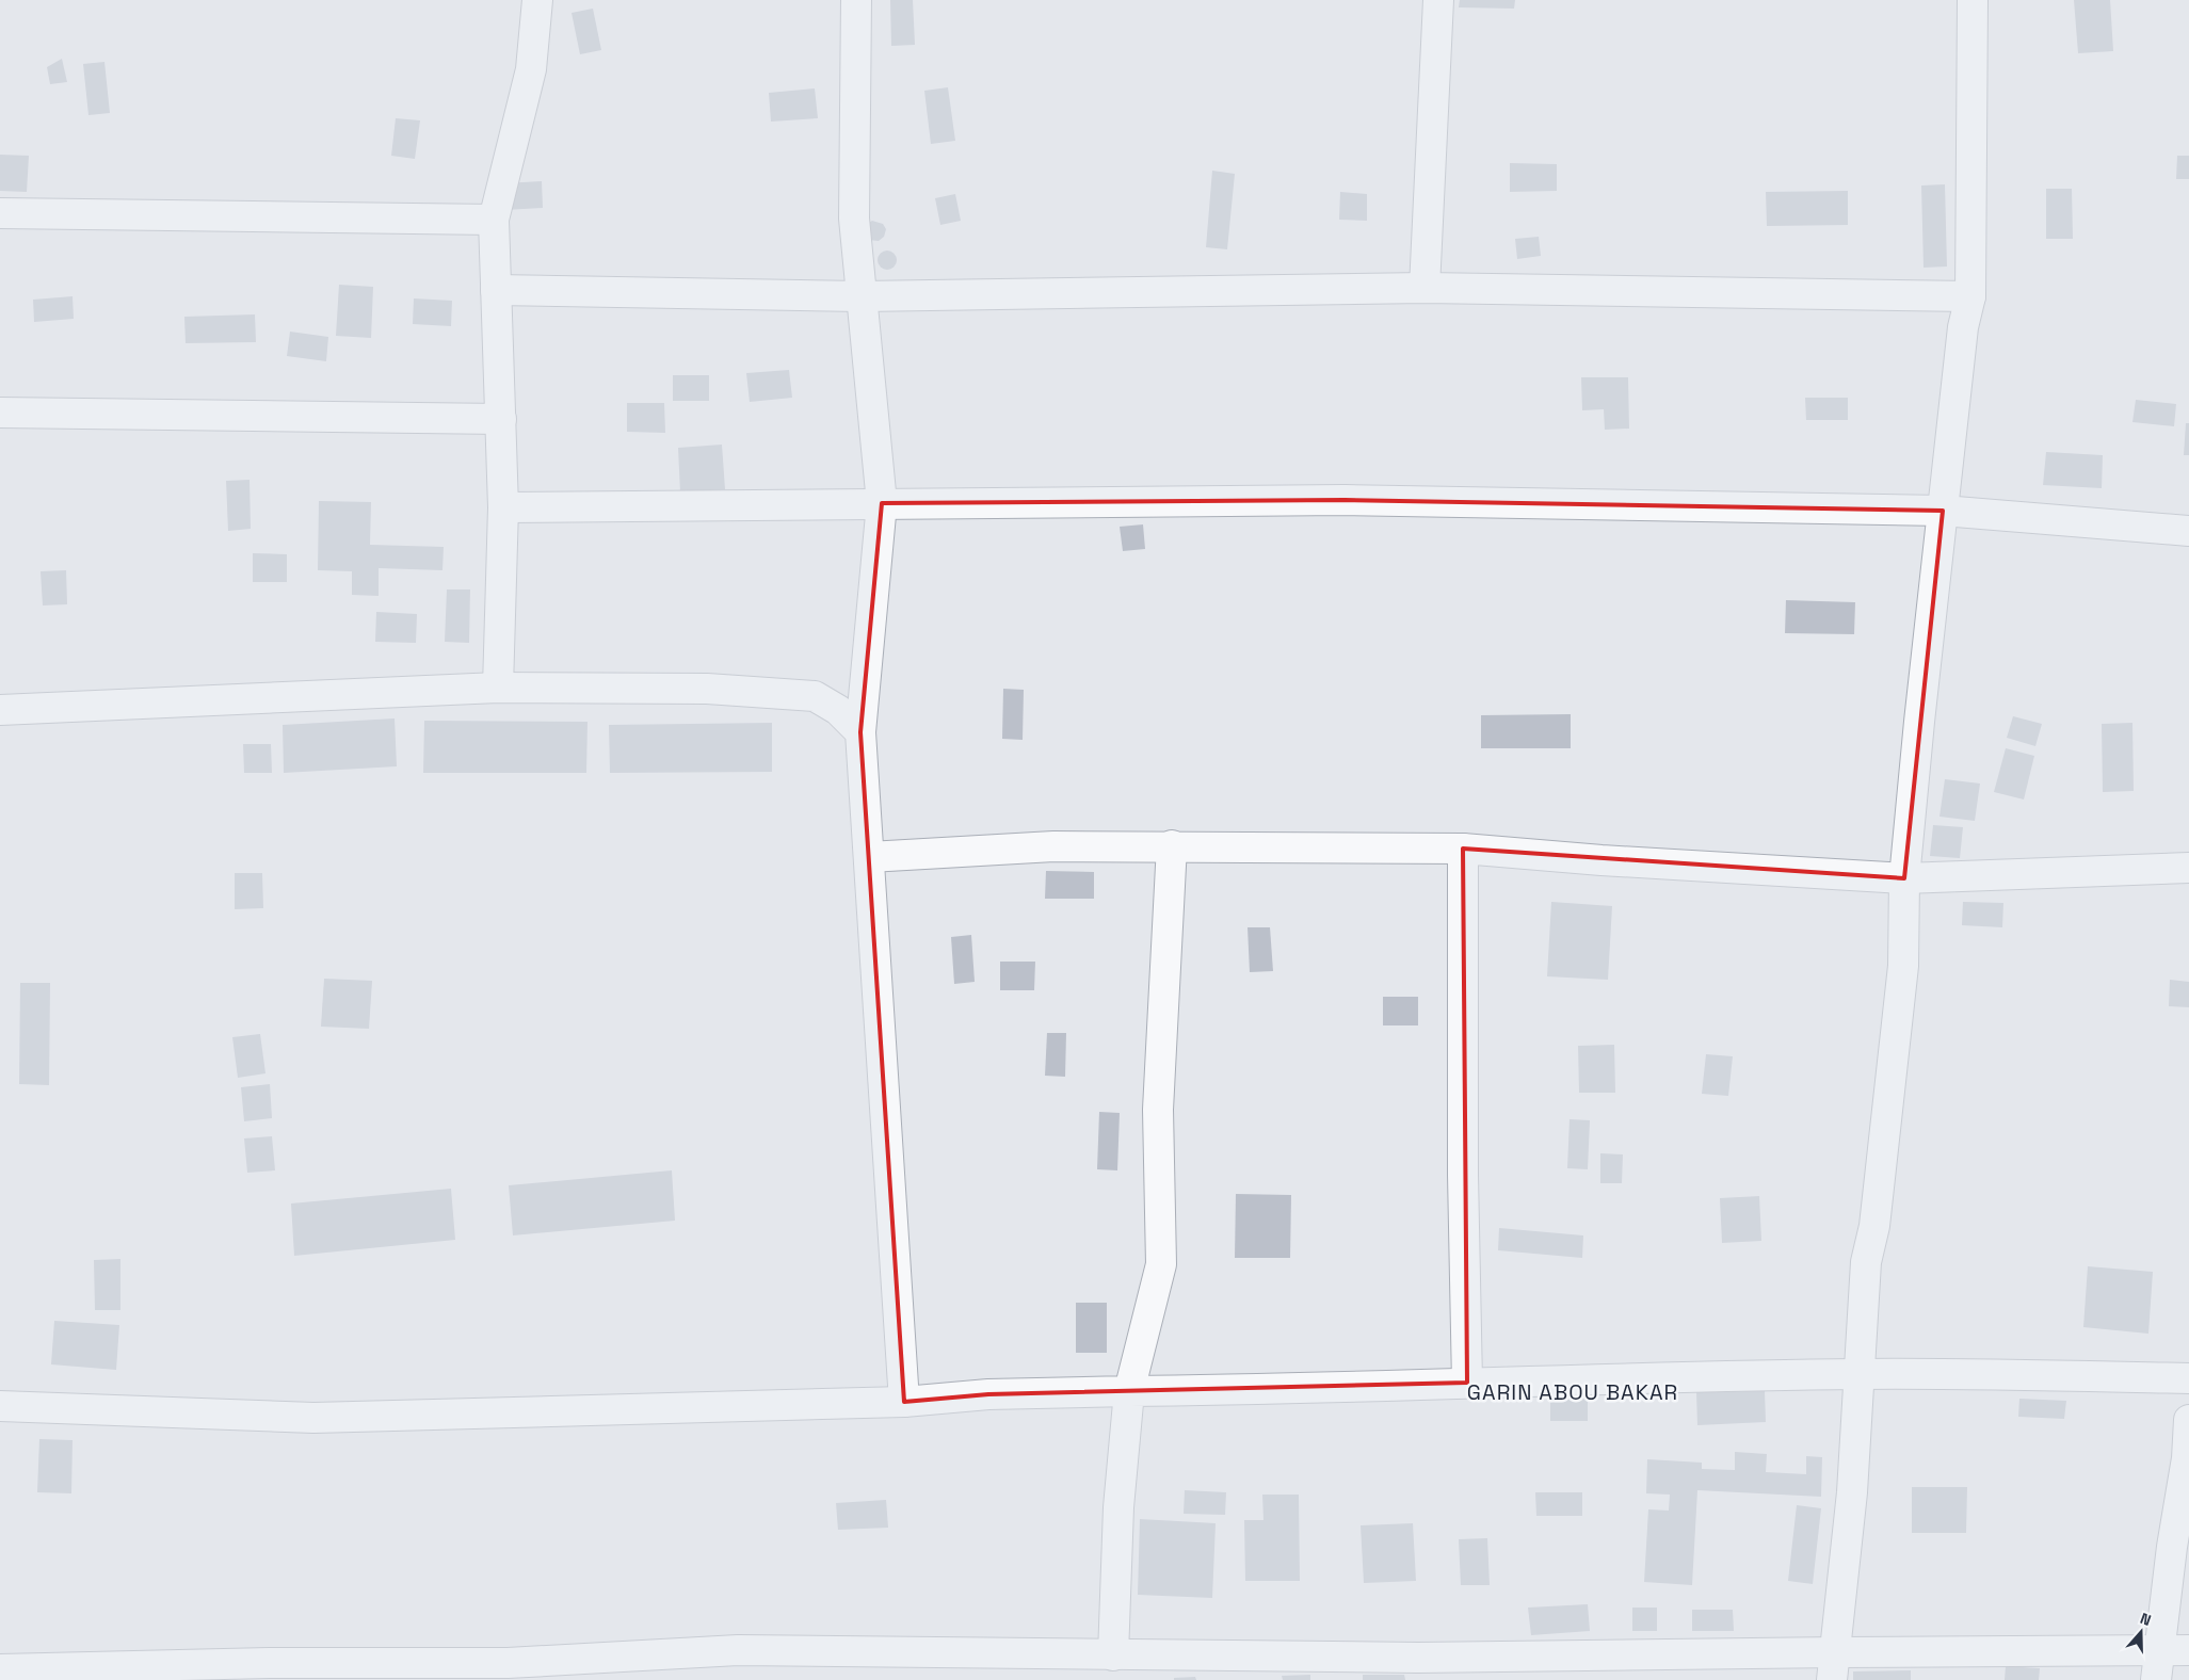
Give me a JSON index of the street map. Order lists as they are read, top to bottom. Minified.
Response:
{"districts":["GARIN ABOU BAKAR"],"north":"top"}
